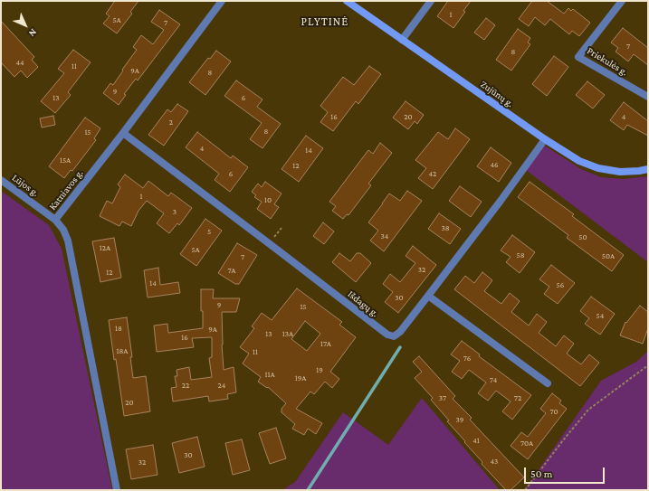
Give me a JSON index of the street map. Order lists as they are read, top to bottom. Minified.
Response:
{"streets":{"main road":["Zujūnų g."],"street":["Priekulės g.","Lūjos g.","Katniavos g.","Išdagų g."]},"crossings":[["Zujūnų g.","Išdagų g."],["Lūjos g.","Katniavos g."],["Katniavos g.","Išdagų g."]],"districts":["PLYTINĖ"],"house_numbers":["1","5A","7","7","8","44","11","9A","8","9","13","6","16","20","4","2","8","15","4","14","15A","46","12","6","42","1","10","3","38","5","34","50","12A","5A","58","50A","7","32","7A","12","14","56","30","9","15","54","18","9A","13","13A","16","17A","18A","11","76","19","11A","19A","74","22","24","37","72","20","70","39","41","70A","30","43","32"],"scale_bar":"50 m","north":"bottom right"}
